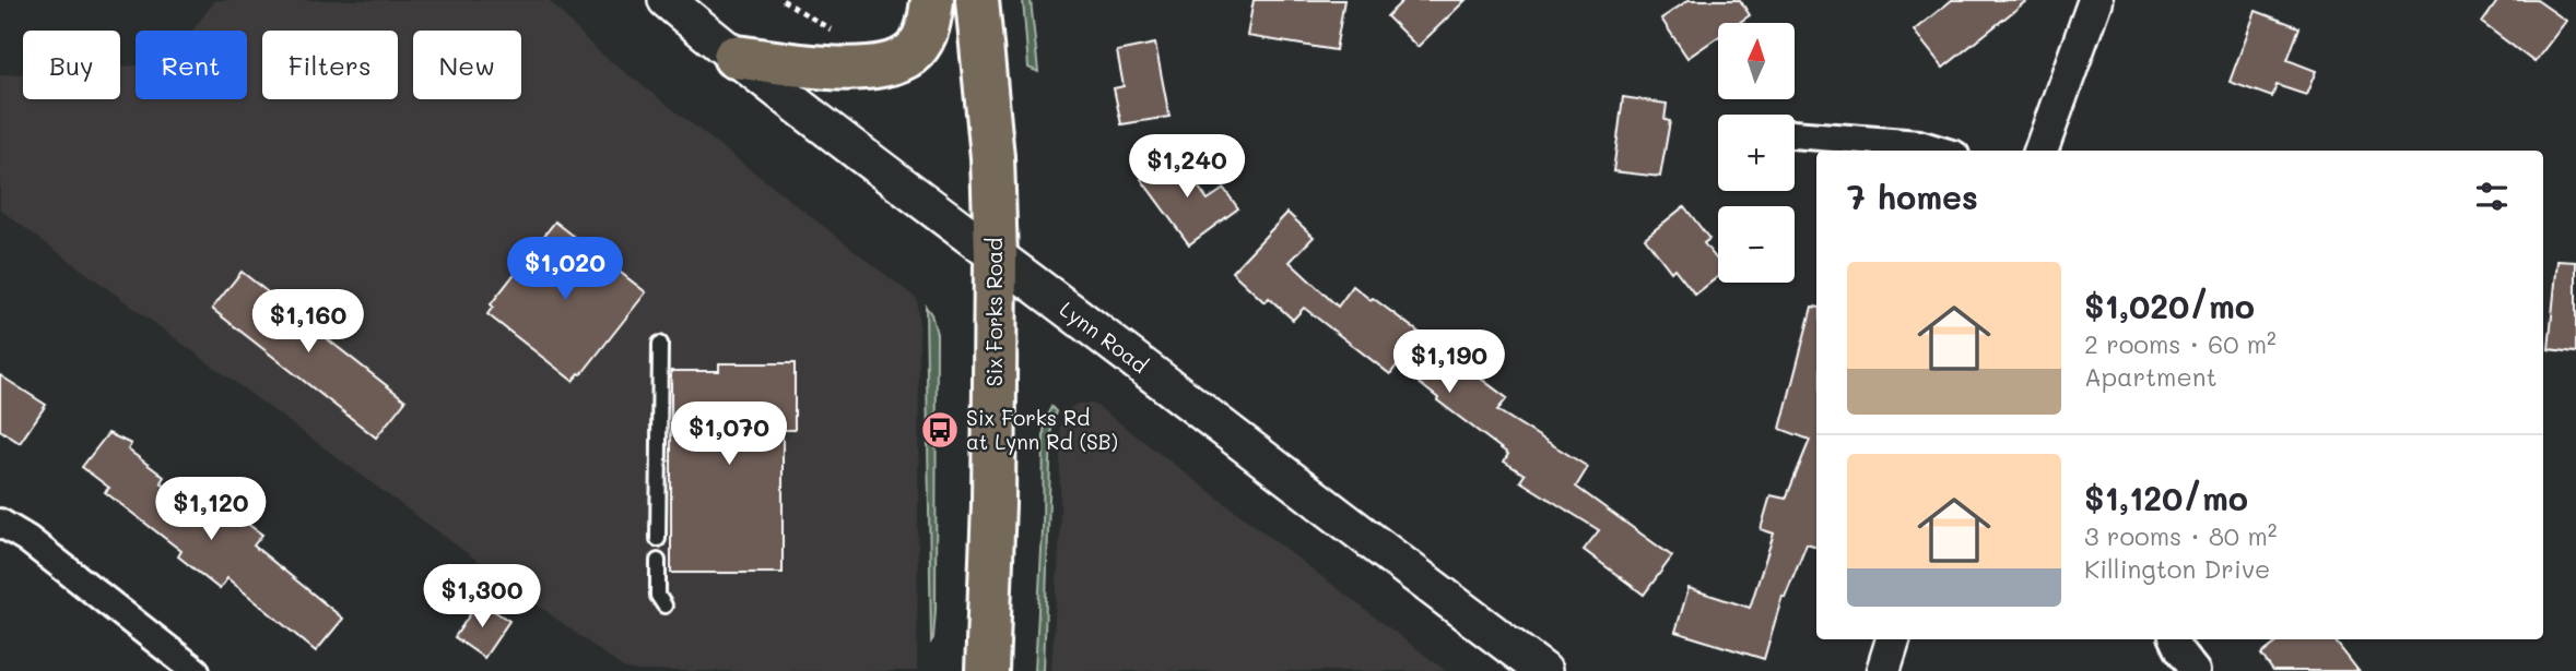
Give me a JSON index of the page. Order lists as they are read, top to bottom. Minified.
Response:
{"streets":{"main road":["Six Forks Road","Lynn Road"]},"crossings":[["Six Forks Road","Lynn Road"]],"places":{"bus stop":["Six Forks Rd at Lynn Rd (SB)"]},"north":"top","page":{"map_buttons":["+","−"],"chip":["Buy","Rent","Filters","New"],"price":["$1,240","$1,020","$1,160","$1,190","$1,070","$1,120","$1,300"],"heading":"7 homes","list":[{"name":"$1,020/mo","note":"2 rooms · 60 m² · Apartment"},{"name":"$1,120/mo","note":"3 rooms · 80 m² · Killington Drive"}]}}
